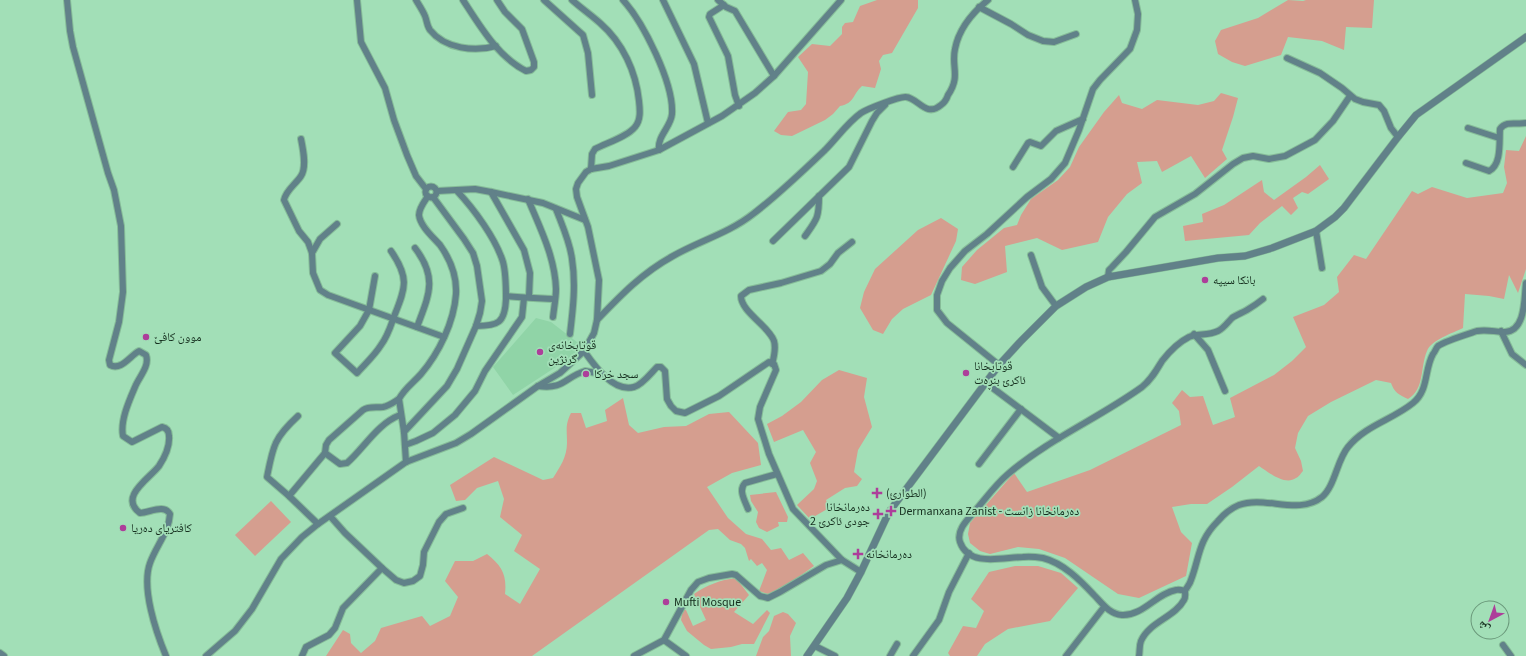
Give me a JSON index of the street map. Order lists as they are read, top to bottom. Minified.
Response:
{"places":{"other":["بانکا سیپە","موون کافێ","قوتابخانەی گرنژین","قوتابخانا ئاکرێ بنڕەت","سجد خركا","کافتریای دەریا","Mufti Mosque"],"health":["(الطوارئ)","Dermanxana Zanist - ده‌رمانخانا زانست","دەرمانخانا جودی ئاکرێ 2","دەرمانخانە"]},"north":"bottom left"}
